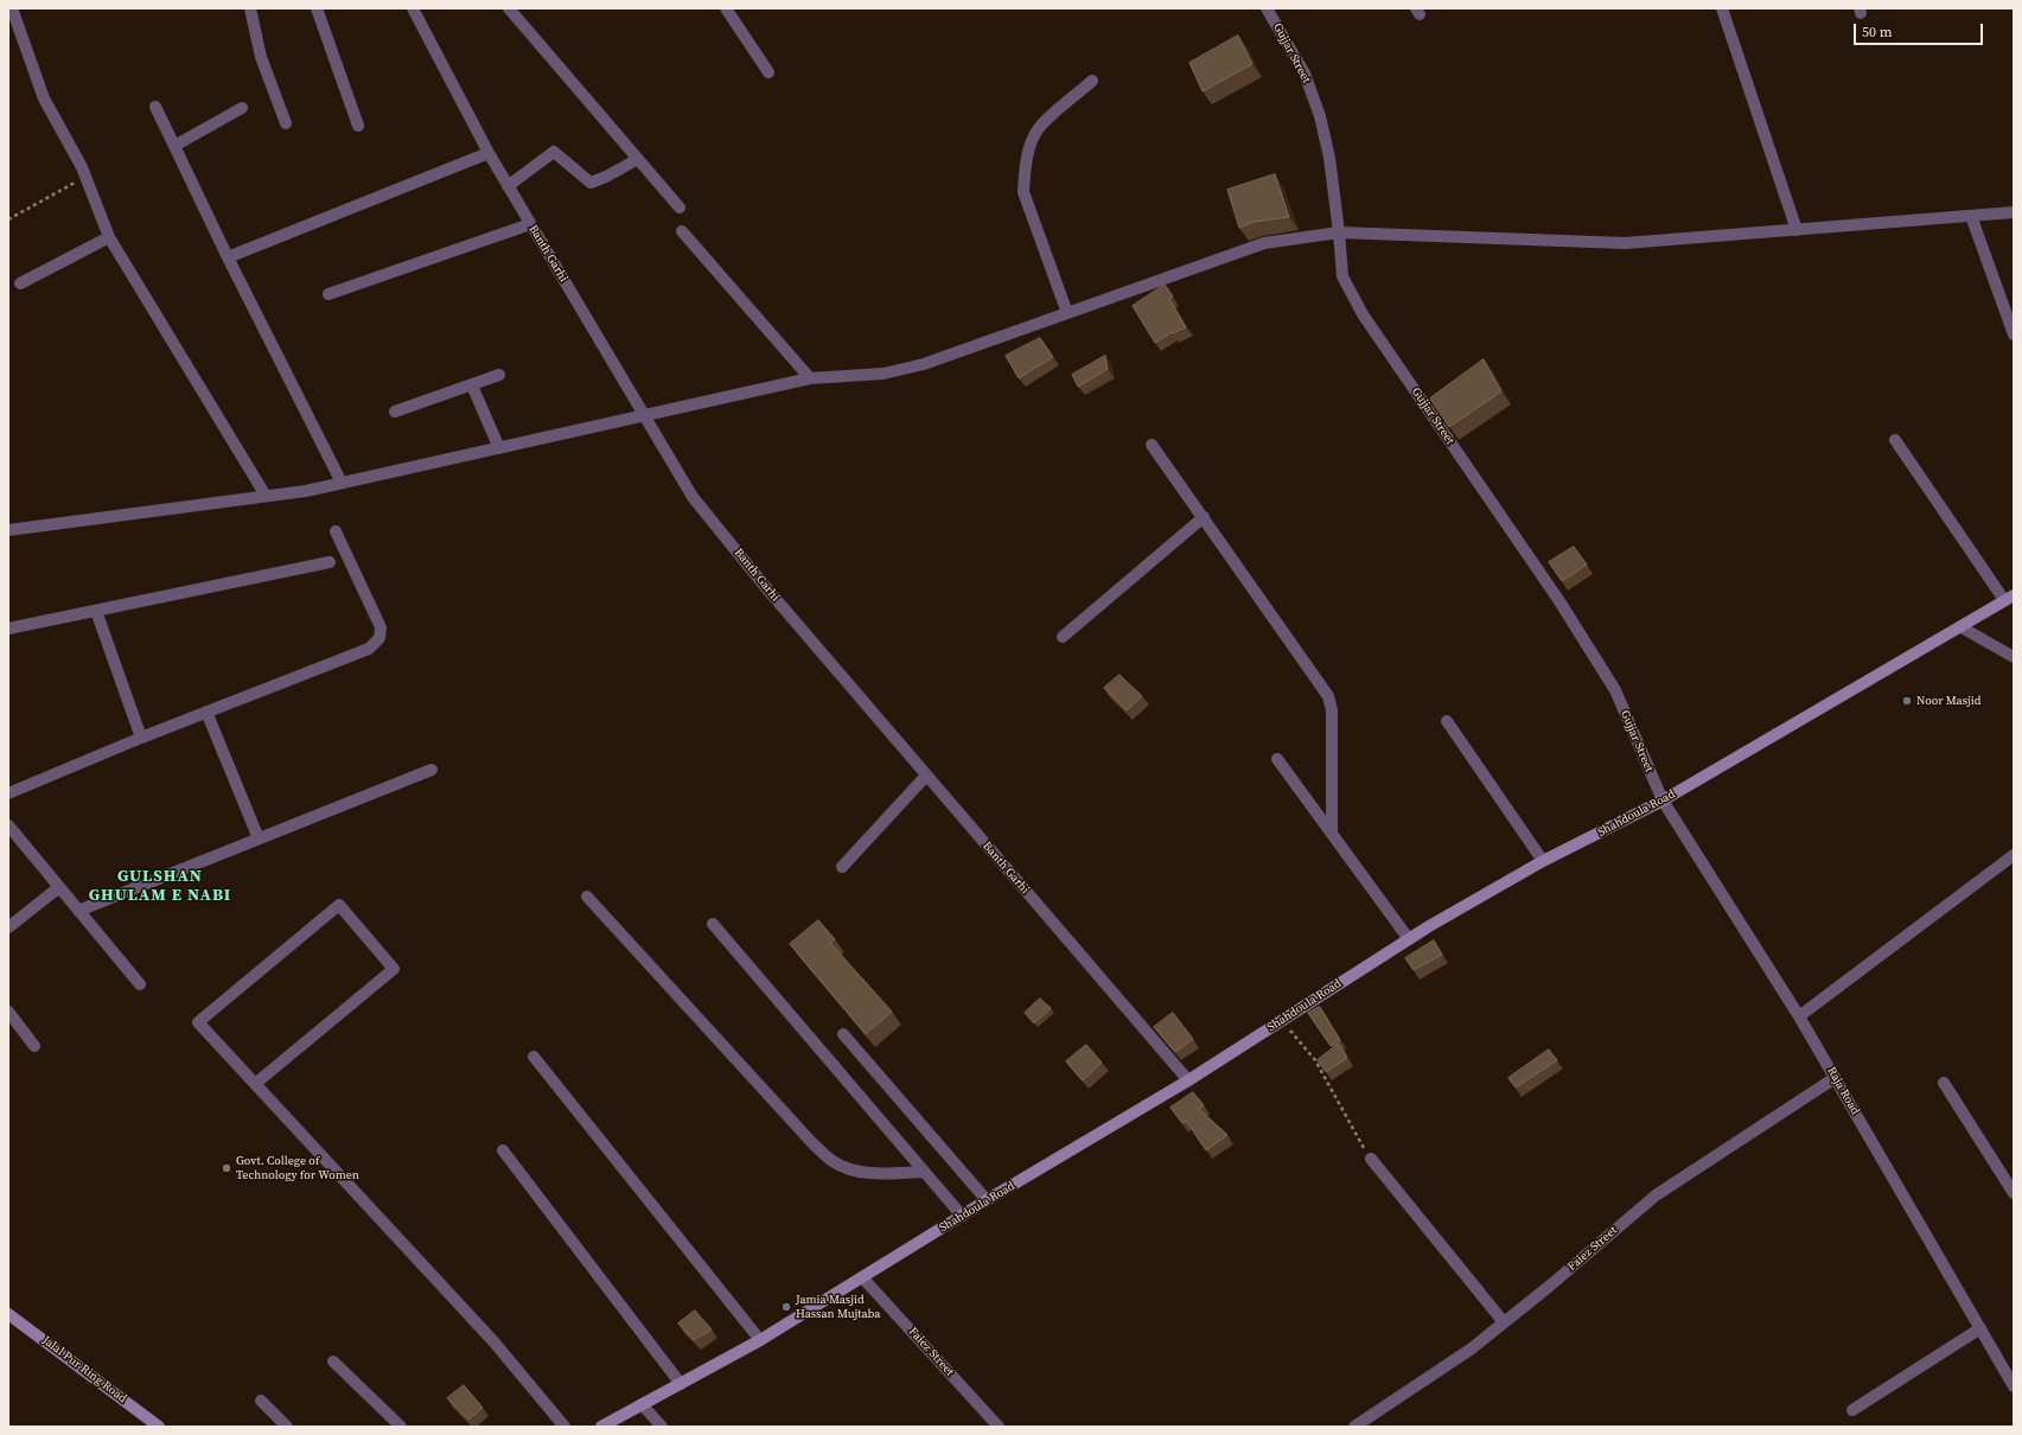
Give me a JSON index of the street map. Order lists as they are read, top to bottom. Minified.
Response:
{"streets":{"street":["Gujjar Street","Banth Garhi","Shahdoula Road","Raja Road","Faiez Street","Jalal Pur Ring Road"]},"crossings":[["Gujjar Street","Shahdoula Road"],["Gujjar Street","Raja Road"],["Banth Garhi","Shahdoula Road"],["Shahdoula Road","Raja Road"],["Shahdoula Road","Faiez Street"],["Raja Road","Faiez Street"]],"districts":["GULSHAN GHULAM E NABI"],"places":["Noor Masjid","Govt. College of Technology for Women","Jamia Masjid Hassan Mujtaba"],"scale_bar":"50 m"}
